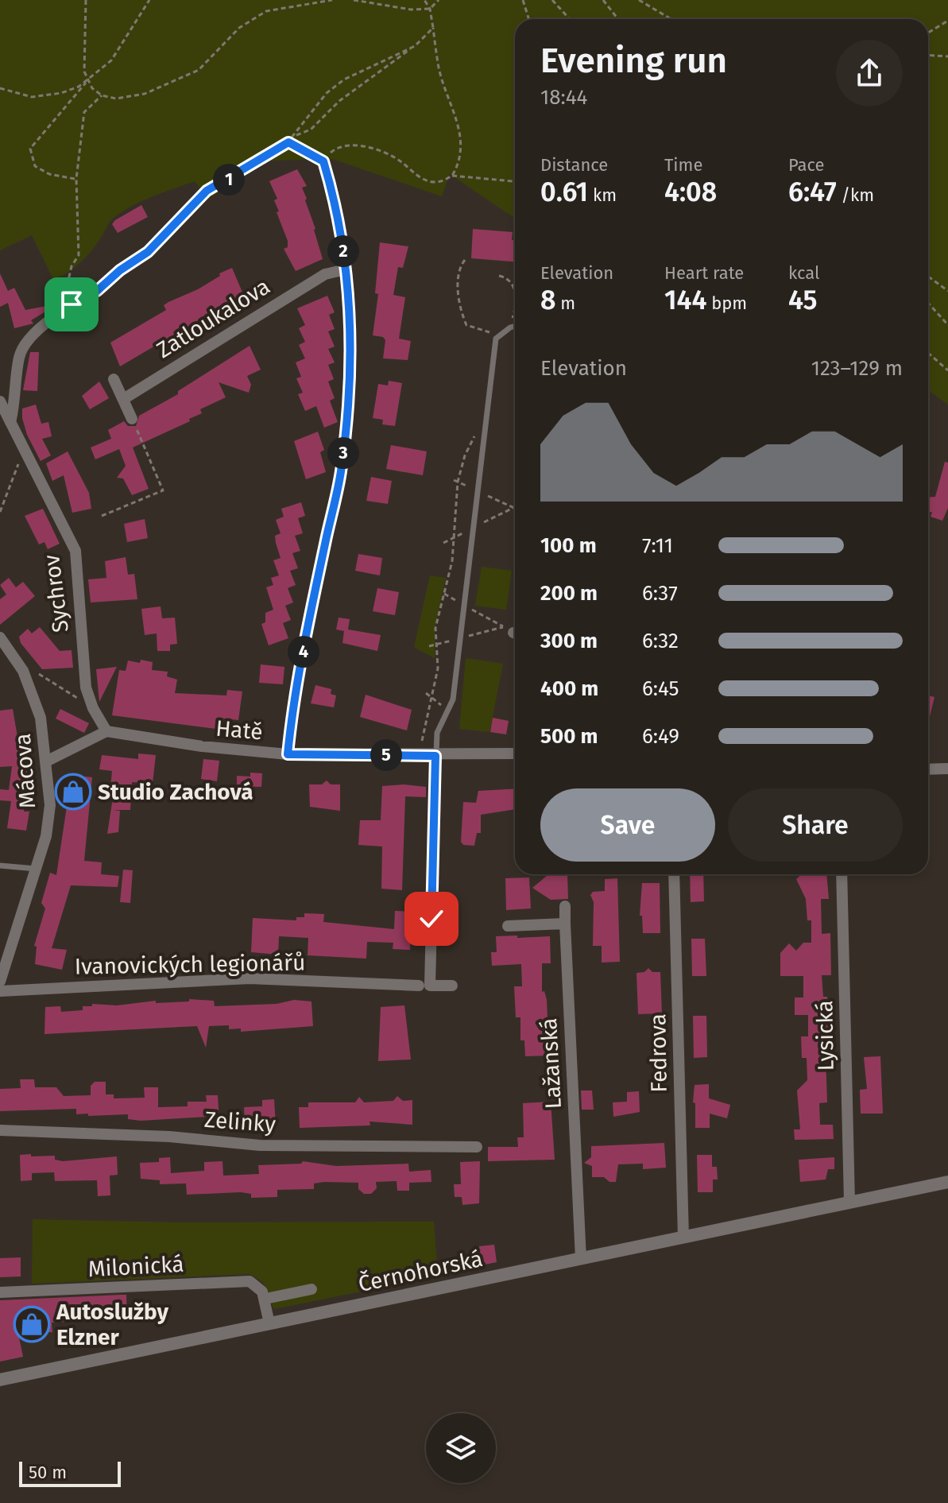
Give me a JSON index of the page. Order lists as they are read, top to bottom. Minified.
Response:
{"streets":{"street":["Zatloukalova","Sychrov","Hatě","Mácova","Ivanovických legionářů","Lysická","Fedrova","Lažanská","Zelinky","Milonická","Černohorská"]},"crossings":[["Sychrov","Hatě"],["Lysická","Černohorská"],["Fedrova","Černohorská"],["Lažanská","Černohorská"]],"places":{"shop":["Studio Zachová","Autoslužby Elzner"]},"scale_bar":"50 m","page":{"heading":["Evening run","18:44"],"stats":[["Distance","0.61 km"],["Time","4:08"],["Pace","6:47 /km"],["Elevation","8 m"],["Heart rate","144 bpm"],["kcal","45"]],"pins":["1","2","3","4","5"],"chart":["Elevation","123–129 m"],"list":[{"name":"100 m","note":"7:11"},{"name":"200 m","note":"6:37"},{"name":"300 m","note":"6:32"},{"name":"400 m","note":"6:45"},{"name":"500 m","note":"6:49"}],"buttons":["Save","Share"],"scale":"50 m"}}
